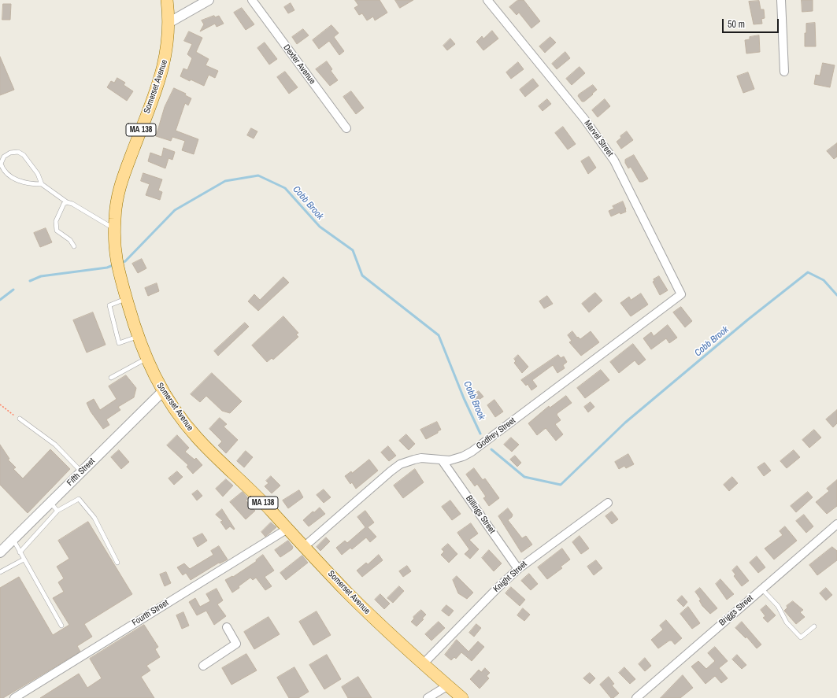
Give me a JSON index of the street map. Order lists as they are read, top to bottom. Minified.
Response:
{"streets":{"main road":["Somerset Avenue","MA 138"],"street":["Dexter Avenue","Marvel Street","Godfrey Street","Fifth Street","Billings Street","Knight Street","Briggs Street","Fourth Street"]},"crossings":[["Somerset Avenue","Godfrey Street"],["Somerset Avenue","Fifth Street"],["Somerset Avenue","Knight Street"],["Somerset Avenue","Fourth Street"],["Marvel Street","Godfrey Street"],["Godfrey Street","Billings Street"],["Billings Street","Knight Street"]],"water":["Cobb Brook"],"scale_bar":"50 m"}
